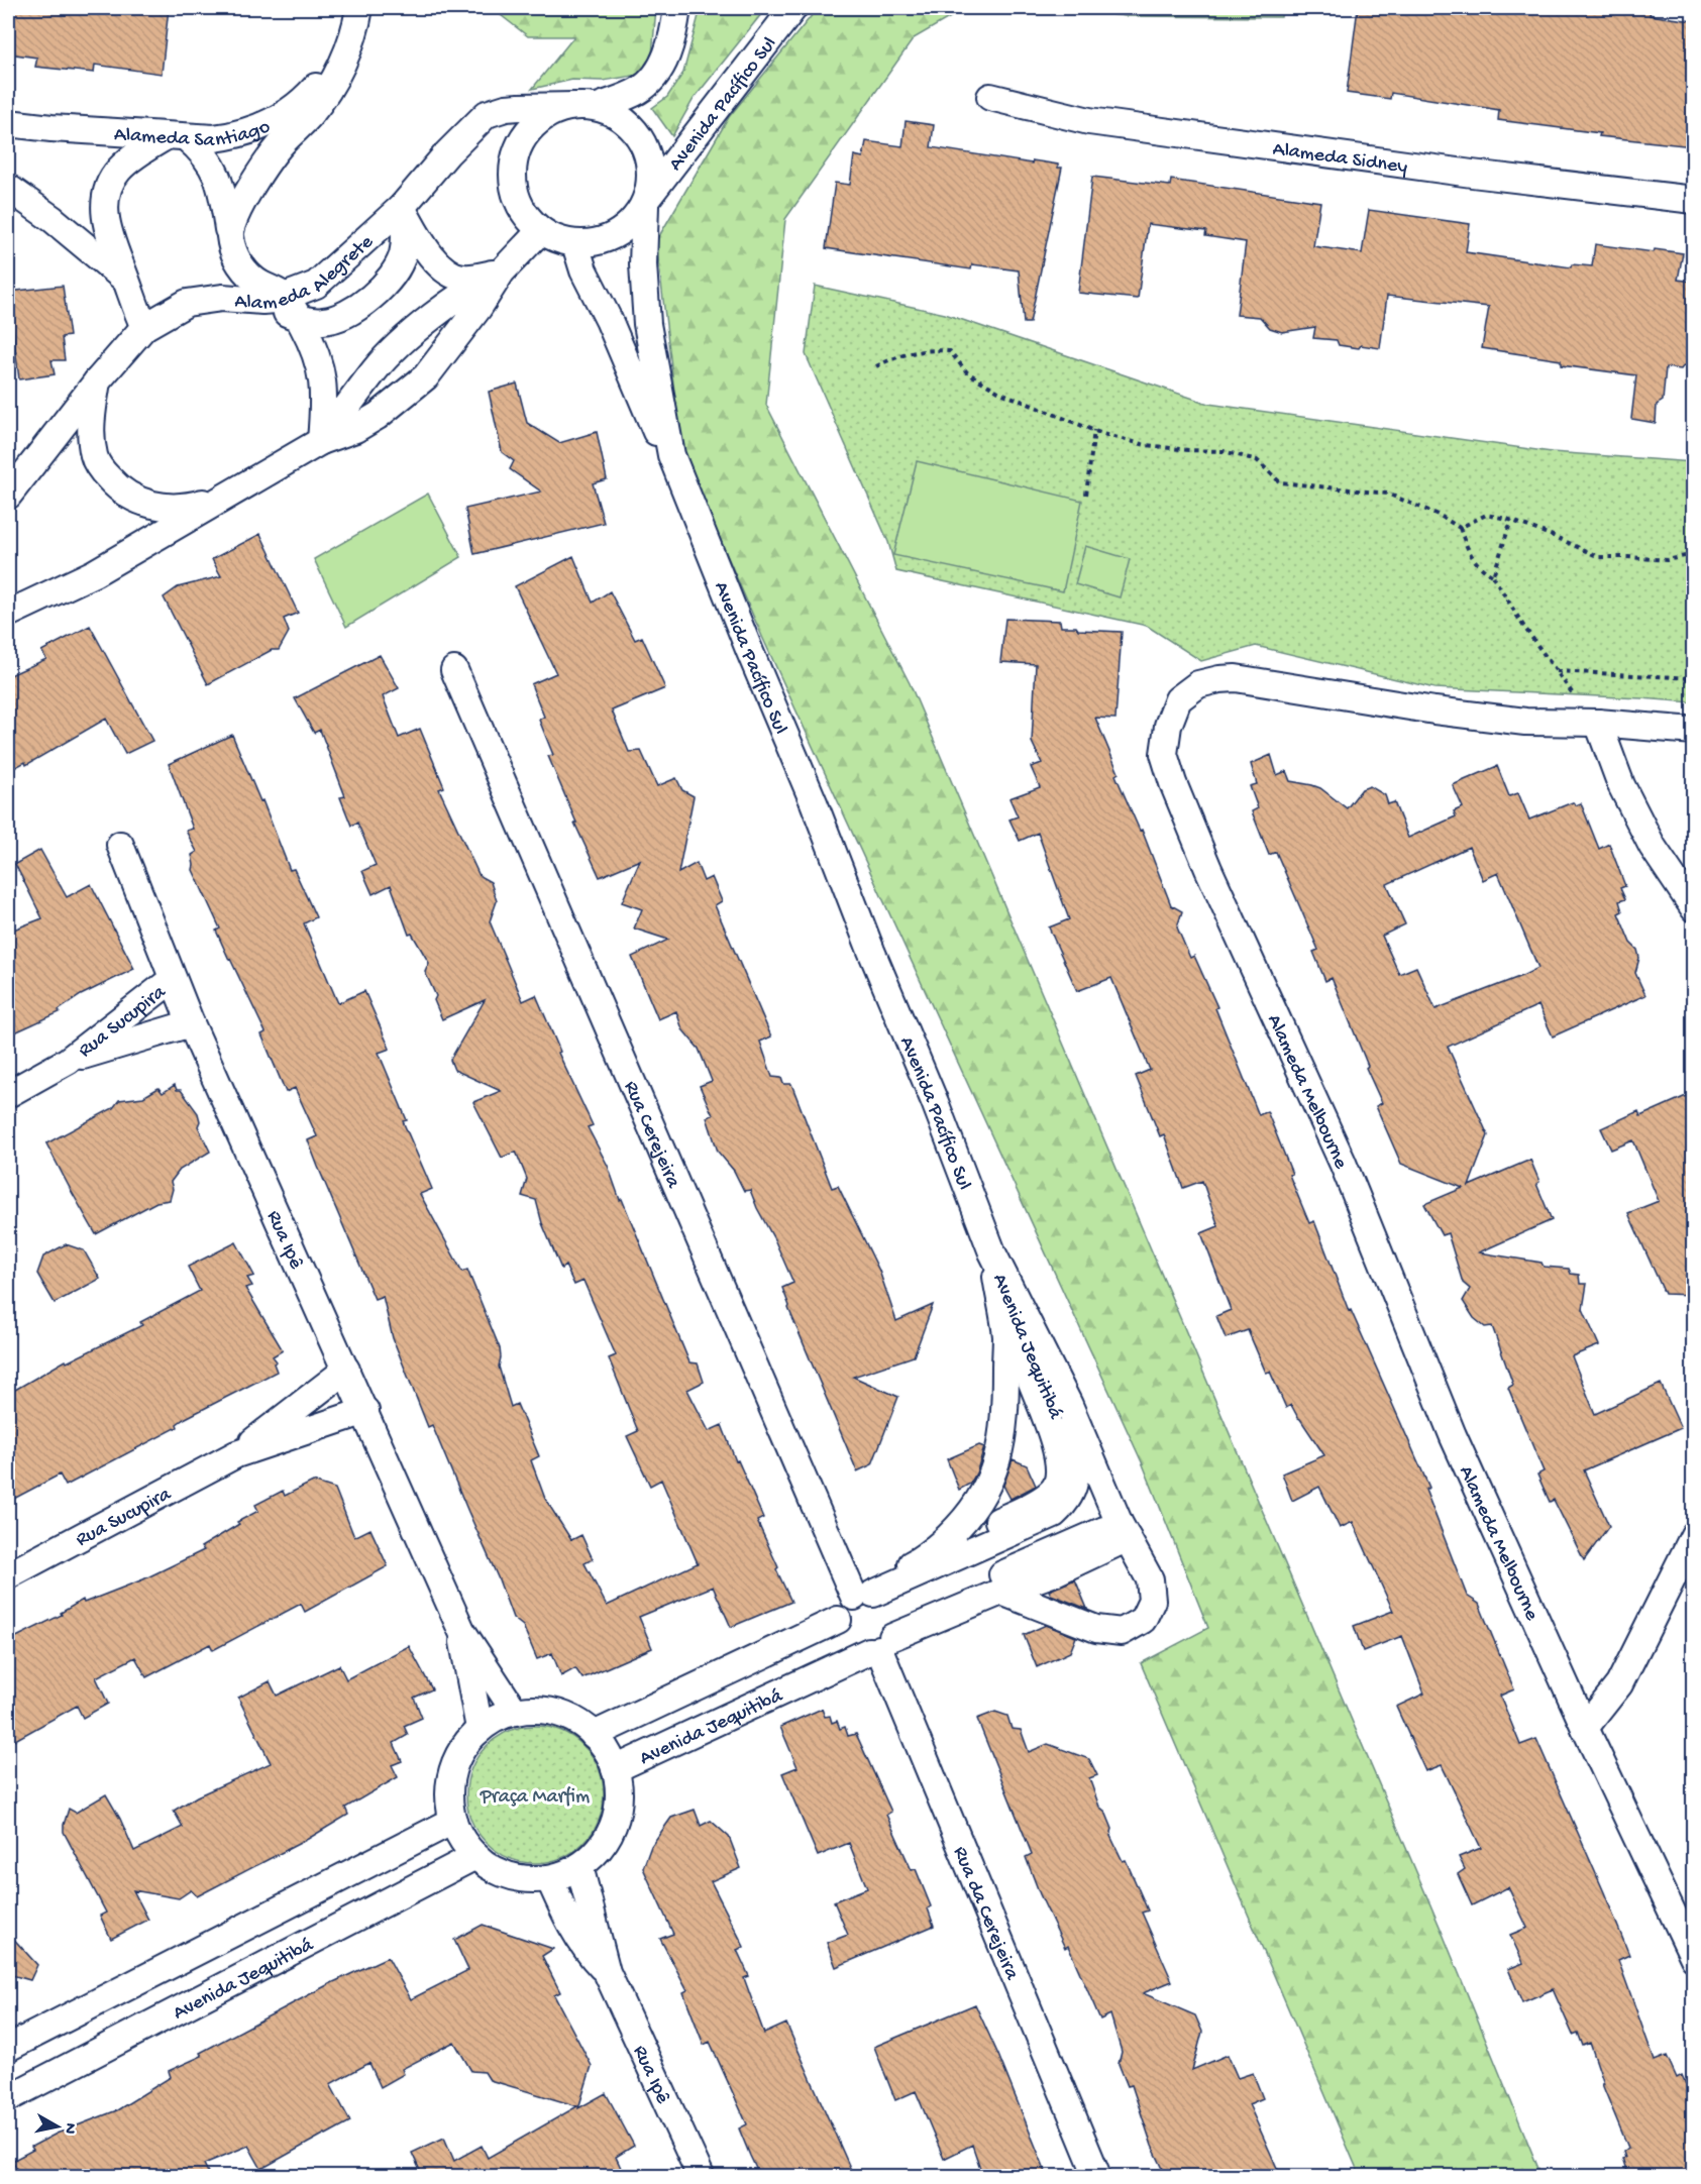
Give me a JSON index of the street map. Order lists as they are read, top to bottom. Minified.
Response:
{"streets":{"street":["Avenida Pacífico Sul","Alameda Santiago","Alameda Sidney","Alameda Alegrete","Rua Sucupira","Alameda Melbourne","Rua Cerejeira","Rua Ipê","Avenida Jequitibá","Rua da Cerejeira"]},"crossings":[["Avenida Pacífico Sul","Alameda Alegrete"],["Avenida Pacífico Sul","Avenida Jequitibá"],["Rua Sucupira","Rua Ipê"],["Rua Cerejeira","Avenida Jequitibá"],["Rua Cerejeira","Rua da Cerejeira"],["Rua Ipê","Avenida Jequitibá"],["Avenida Jequitibá","Rua da Cerejeira"]],"parks":["Praça Marfim"],"north":"right"}
